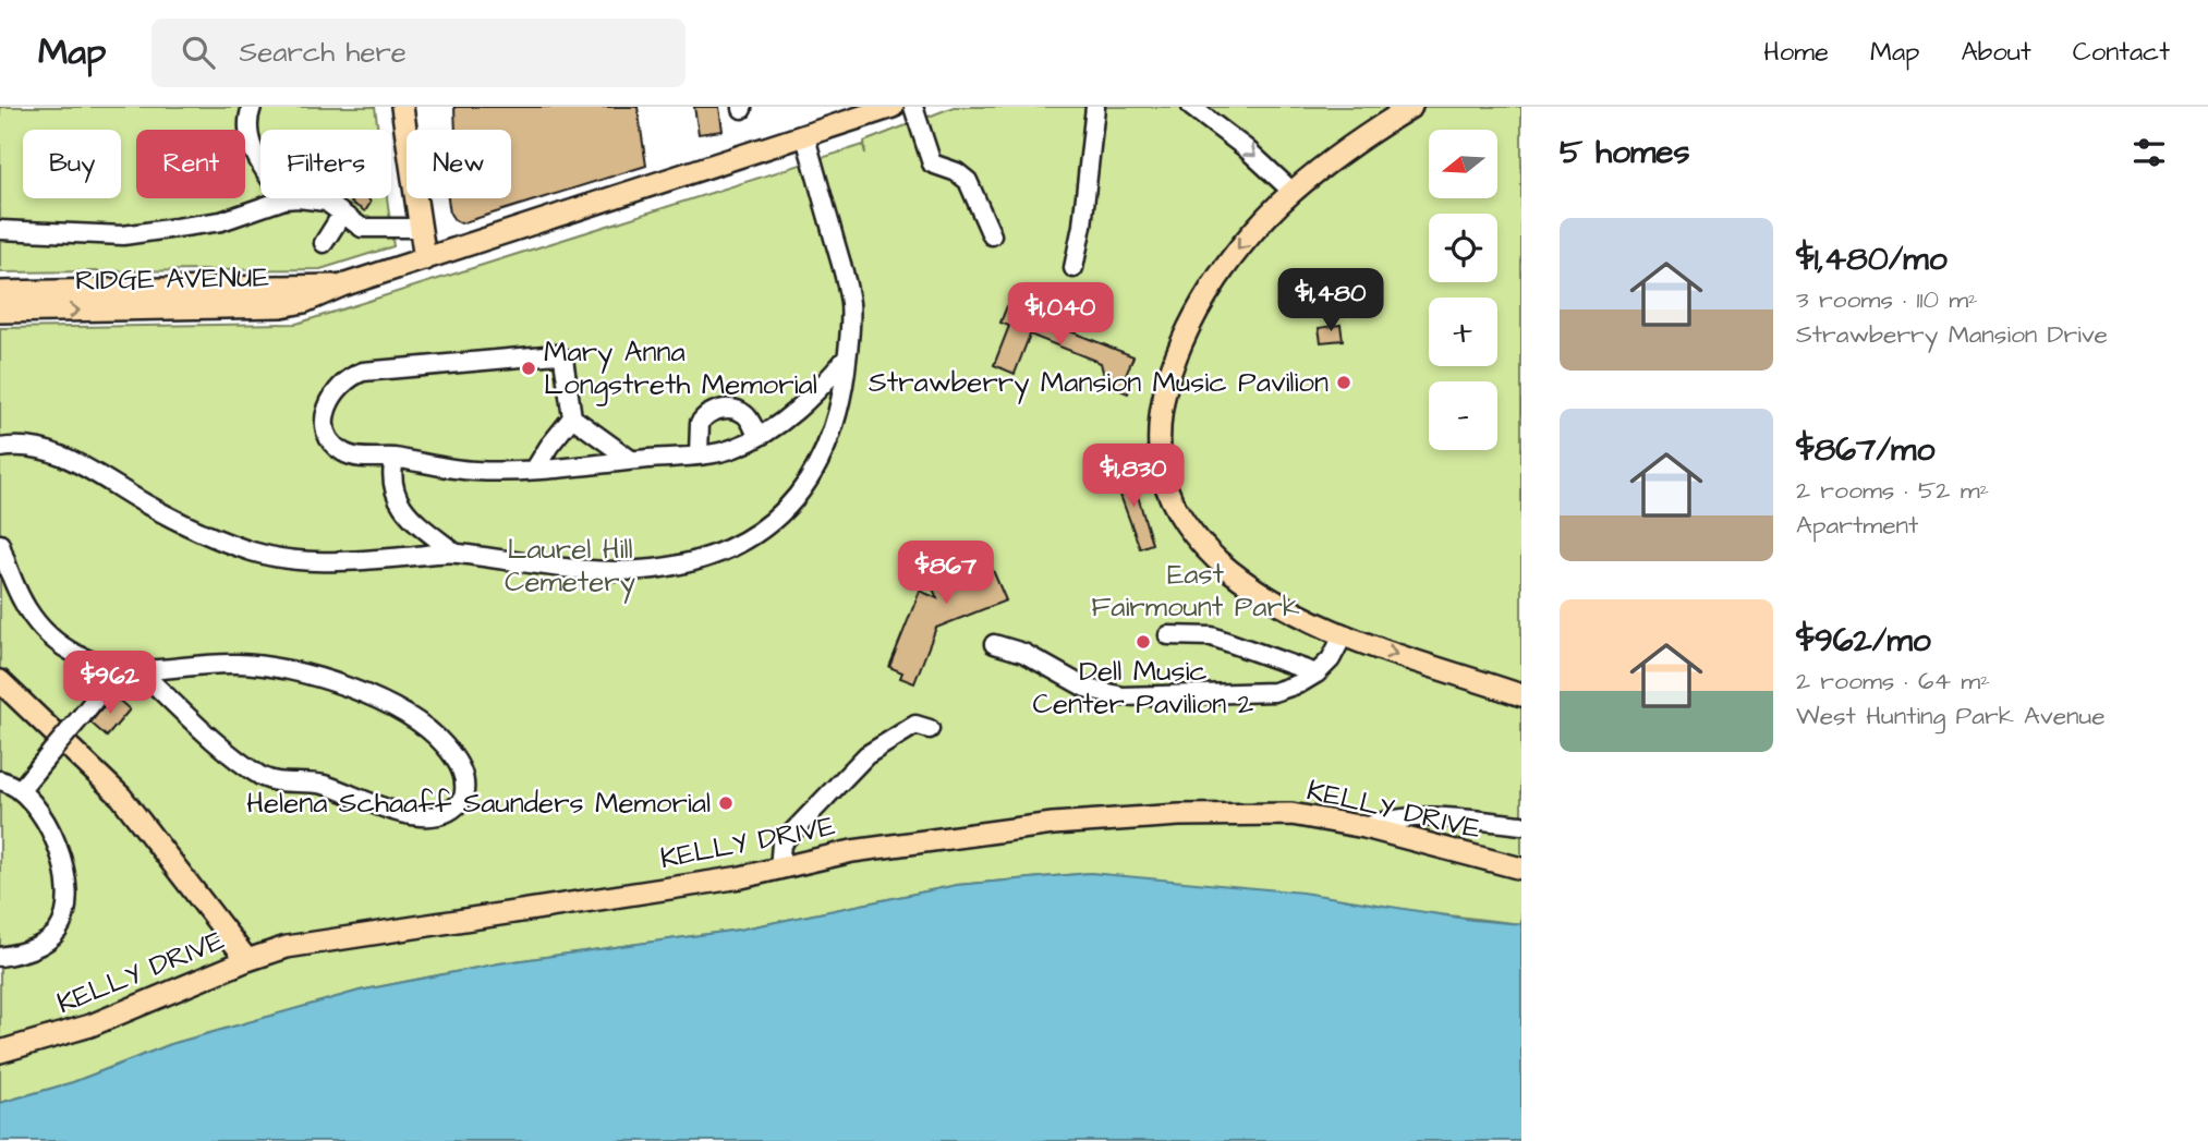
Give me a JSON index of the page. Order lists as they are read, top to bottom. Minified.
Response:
{"streets":{"main road":["RIDGE AVENUE","KELLY DRIVE"]},"parks":["Laurel Hill Cemetery","East Fairmount Park"],"places":["Mary Anna Longstreth Memorial","Strawberry Mansion Music Pavilion","Dell Music Center Pavilion 2","Helena Schaaff Saunders Memorial"],"north":"left","page":{"header":"Map","search":"Search here","nav":["Home","Map","About","Contact"],"heading":"5 homes","map_buttons":["+","−"],"chip":["Buy","Rent","Filters","New"],"list":[{"name":"$1,480/mo","note":"3 rooms · 110 m² · Strawberry Mansion Drive"},{"name":"$867/mo","note":"2 rooms · 52 m² · Apartment"},{"name":"$962/mo","note":"2 rooms · 64 m² · West Hunting Park Avenue"}],"price":["$1,480","$1,040","$1,830","$867","$962"]}}
